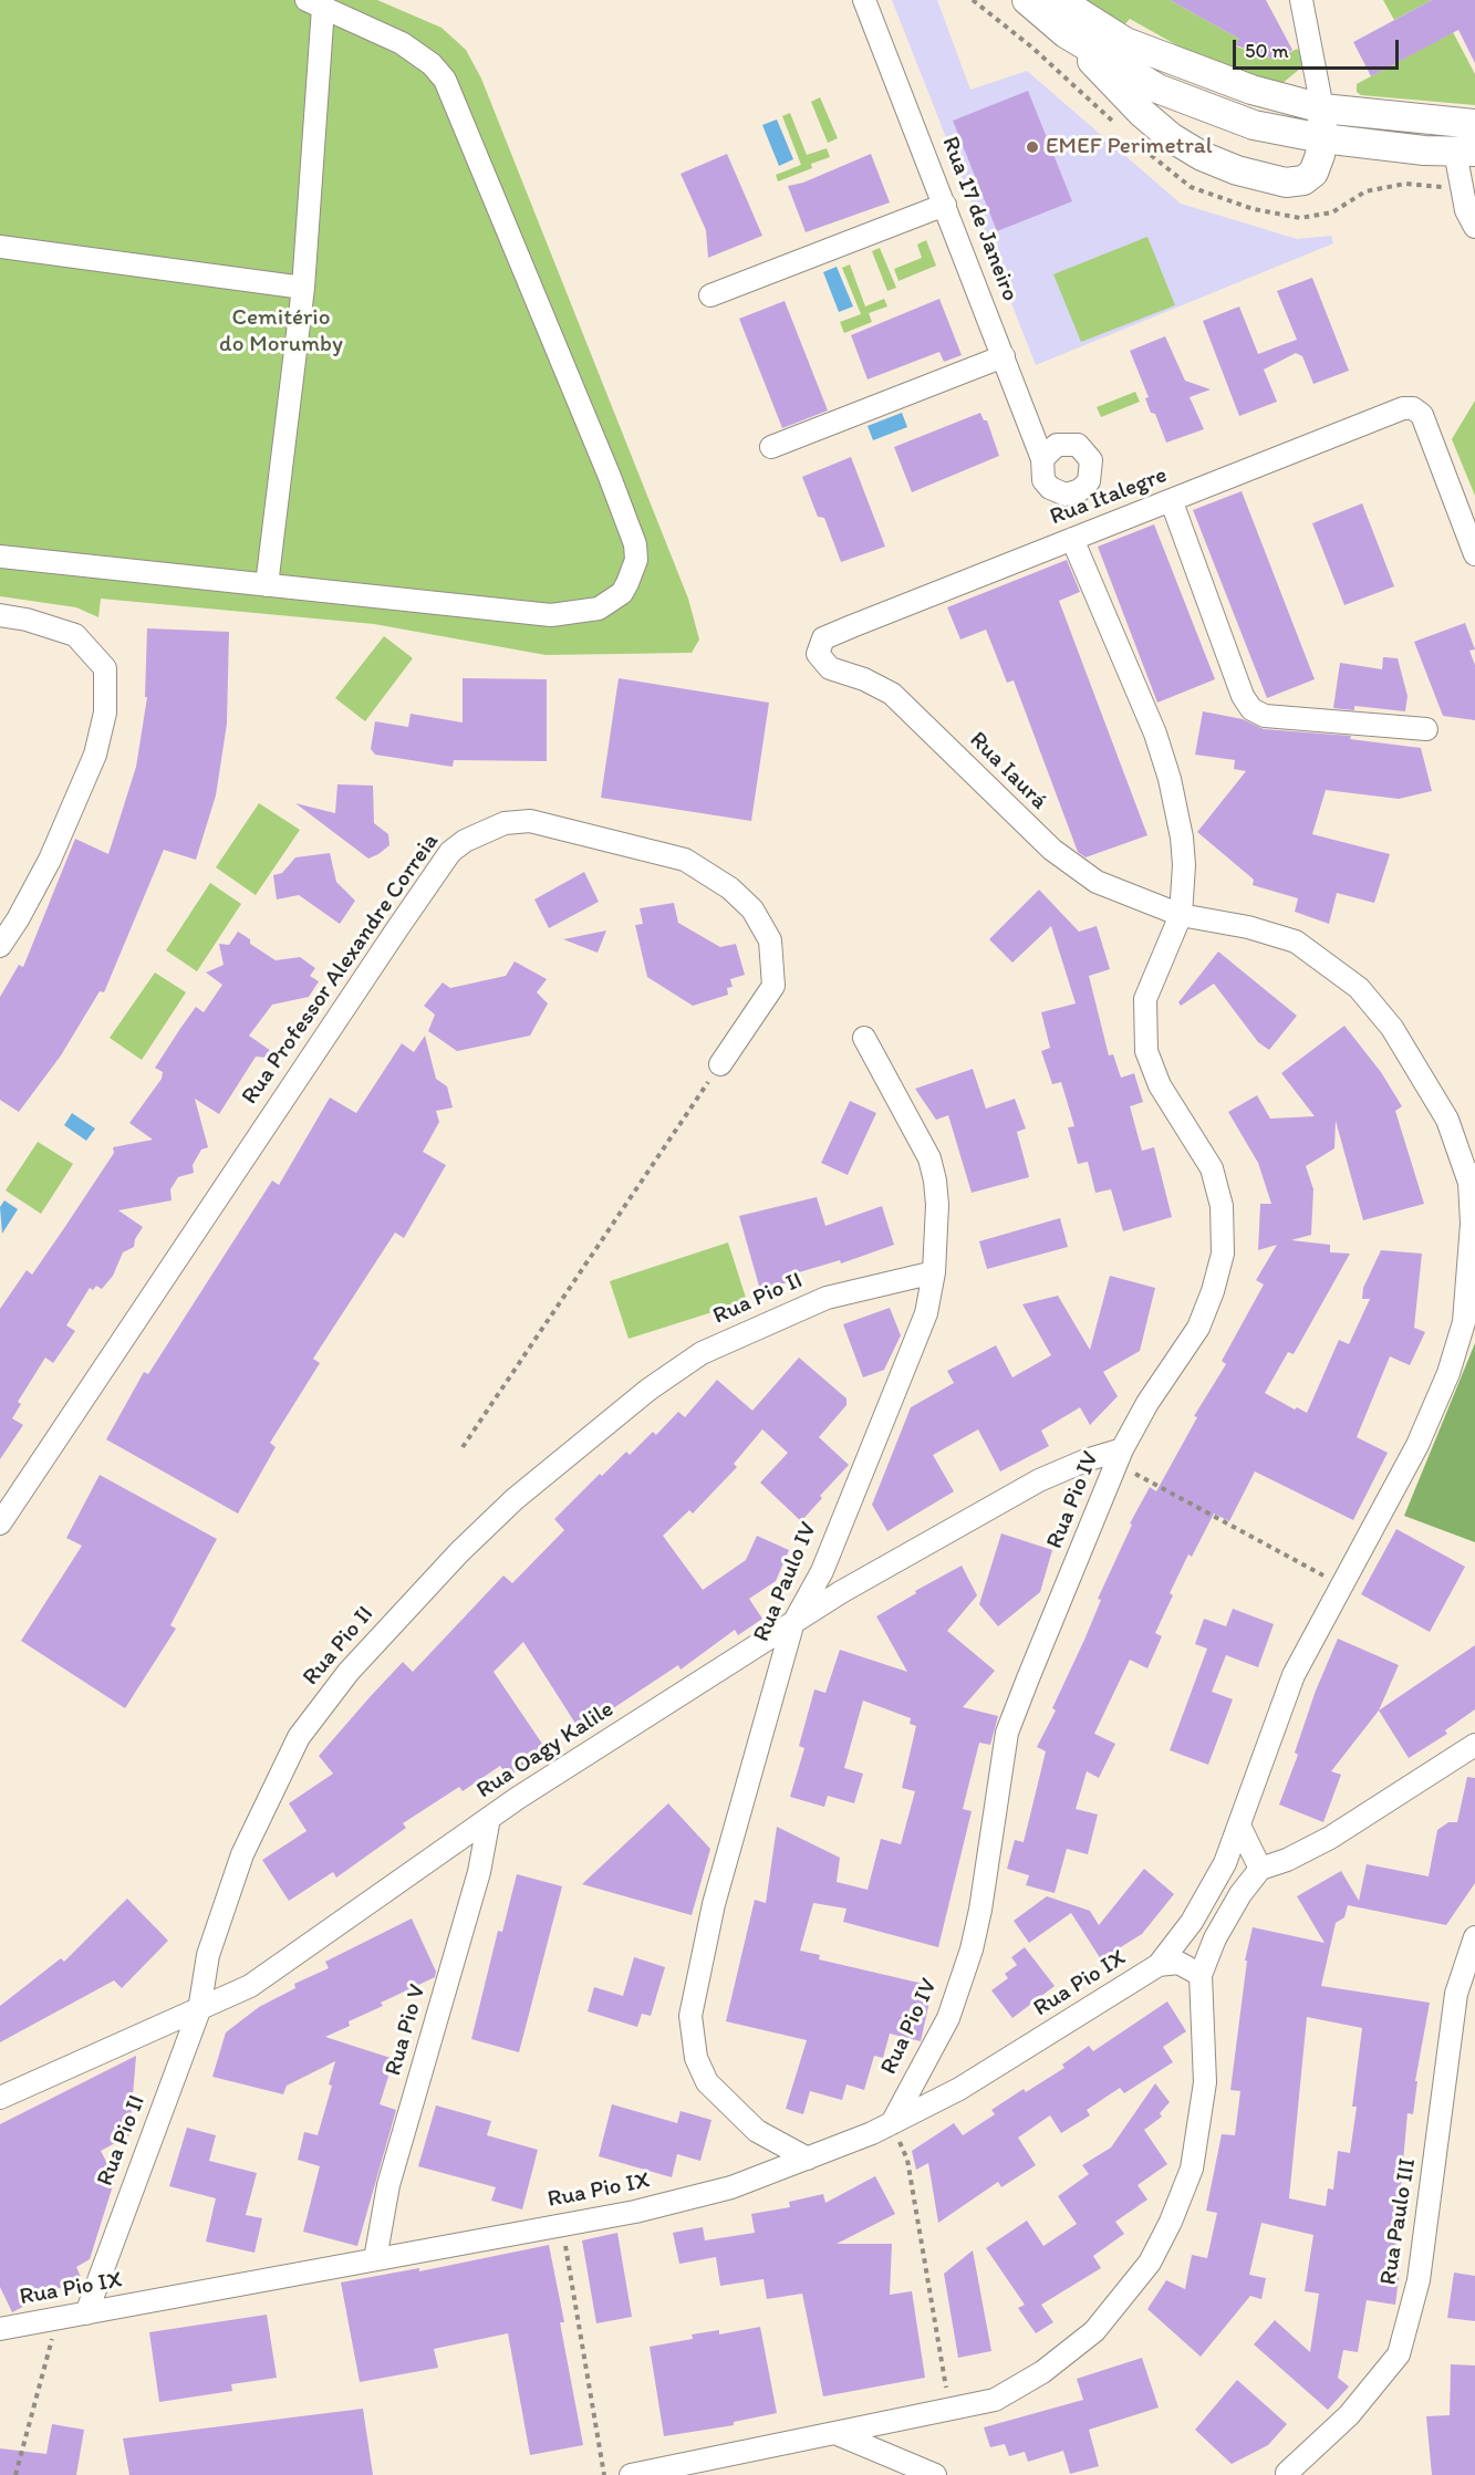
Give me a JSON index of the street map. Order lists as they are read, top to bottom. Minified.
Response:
{"streets":{"street":["Rua 17 de Janeiro","Rua Italegre","Rua Iaurá","Rua Professor Alexandre Correia","Rua Pio II","Rua Pio IV","Rua Paulo IV","Rua Oagy Kalile","Rua Pio IX","Rua Pio V","Rua Paulo III"]},"crossings":[["Rua Italegre","Rua Iaurá"],["Rua Italegre","Rua Pio IV"],["Rua Iaurá","Rua Pio IV"],["Rua Iaurá","Rua Pio IX"],["Rua Pio II","Rua Paulo IV"],["Rua Pio II","Rua Oagy Kalile"],["Rua Pio II","Rua Pio IX"],["Rua Pio IV","Rua Oagy Kalile"],["Rua Pio IV","Rua Pio IX"],["Rua Paulo IV","Rua Oagy Kalile"],["Rua Paulo IV","Rua Pio IX"],["Rua Oagy Kalile","Rua Pio V"],["Rua Pio IX","Rua Pio V"]],"parks":["Cemitério do Morumby"],"places":["EMEF Perimetral"],"scale_bar":"50 m"}
